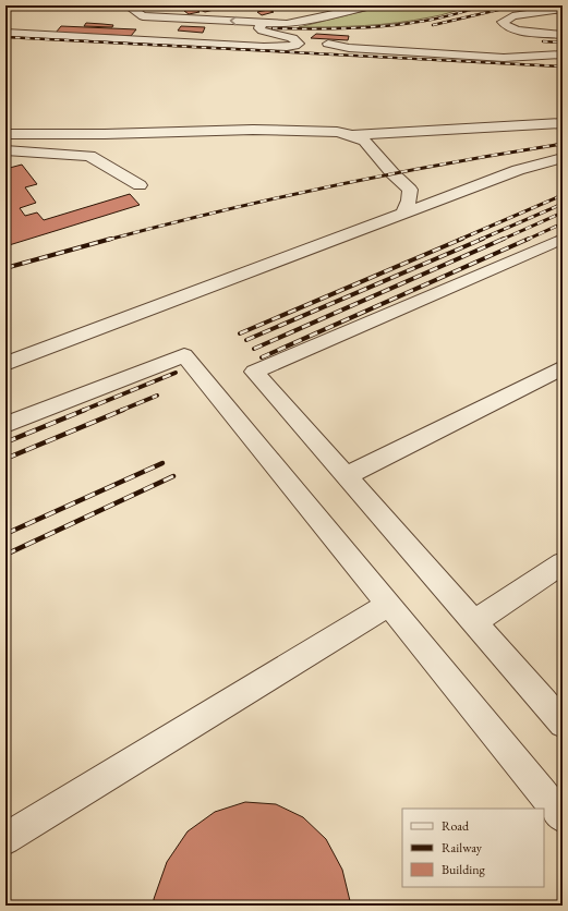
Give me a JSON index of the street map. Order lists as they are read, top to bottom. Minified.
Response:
{"legend":["Road","Railway","Building"]}
